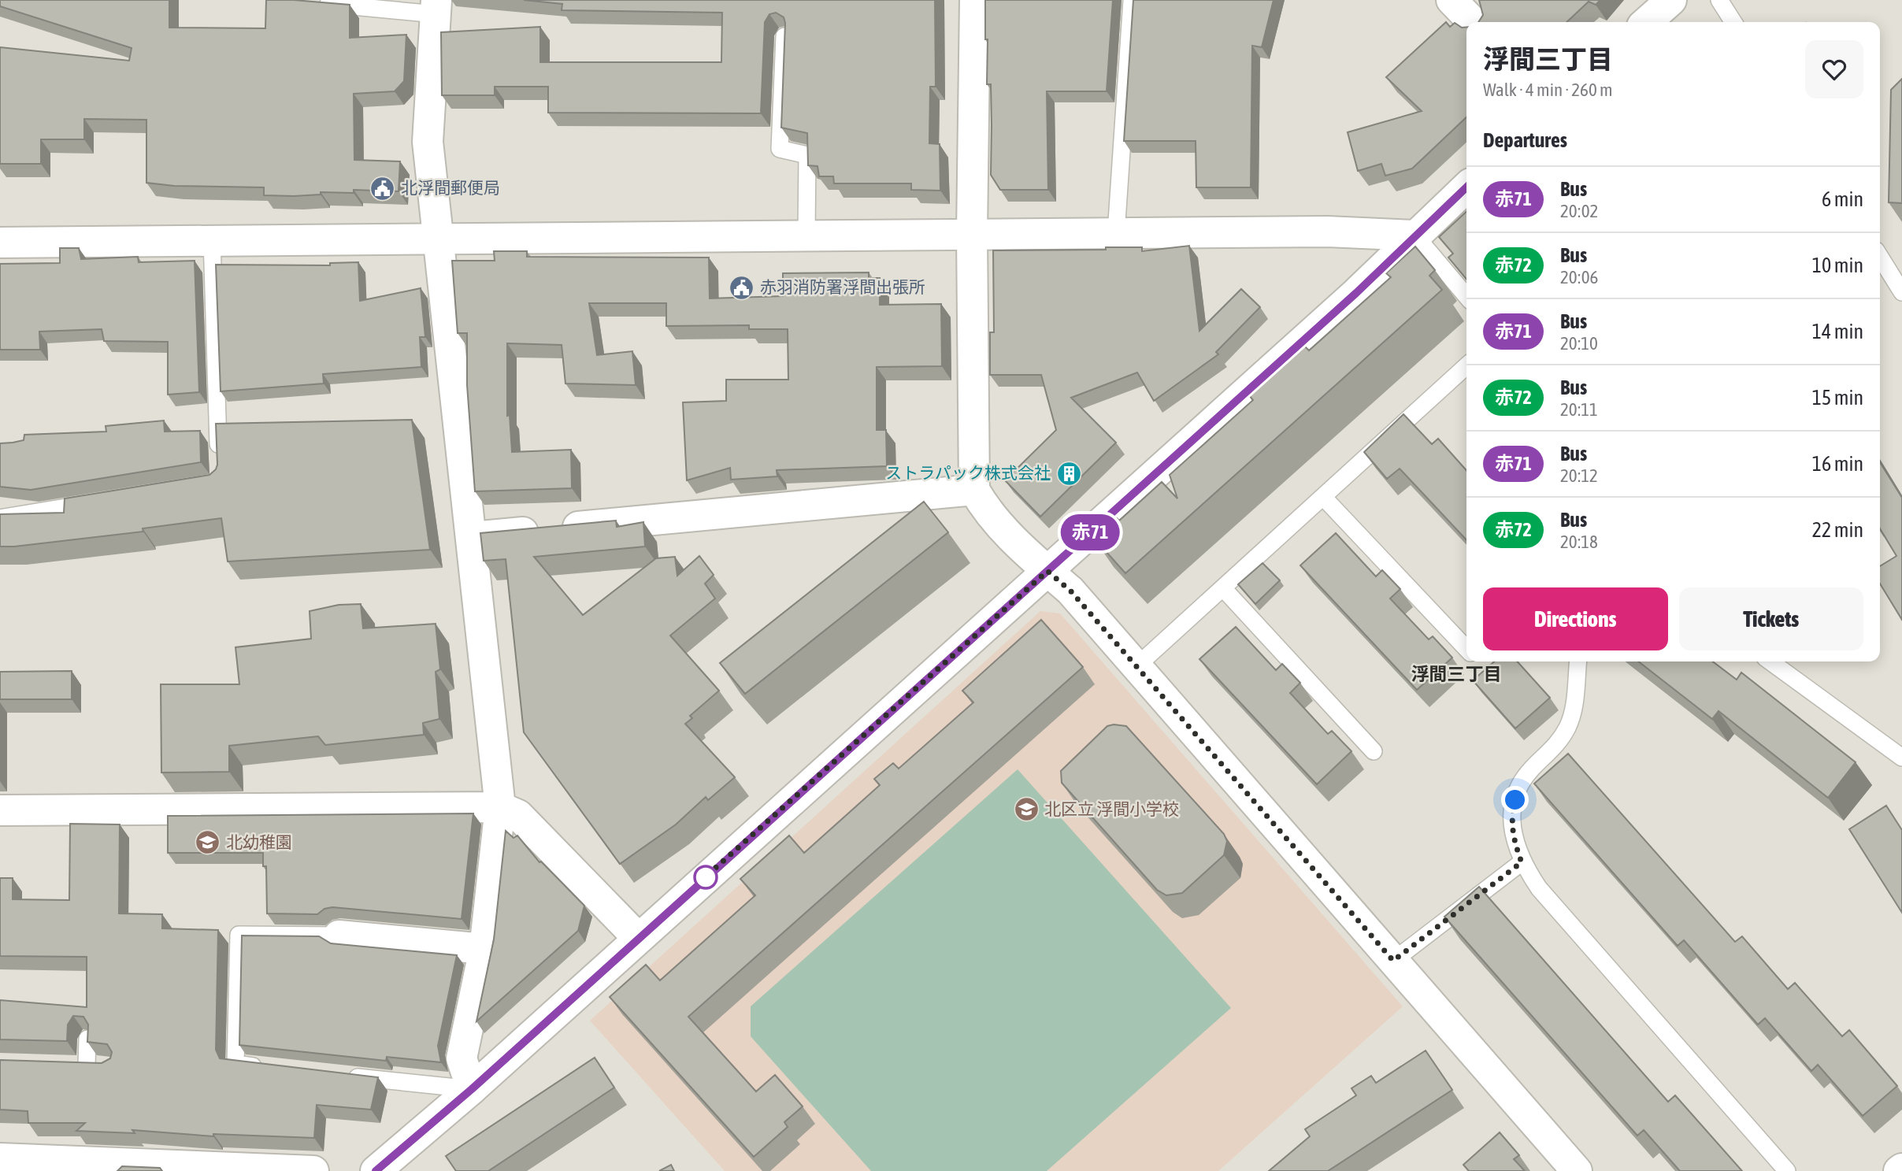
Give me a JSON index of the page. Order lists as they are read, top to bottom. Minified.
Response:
{"districts":["浮間三丁目"],"places":{"public building":["北浮間郵便局","赤羽消防署浮間出張所"],"building":["ストラパック株式会社"],"school or university":["北区立 浮間小学校","北幼稚園"]},"lines":["bus line 赤71"],"page":{"on_map":"赤71","heading":[["浮間三丁目","Walk · 4 min · 260 m"],"Departures"],"list":[{"mark":"赤71","name":"Bus","note":"20:02","value":"6 min"},{"mark":"赤72","name":"Bus","note":"20:06","value":"10 min"},{"mark":"赤71","name":"Bus","note":"20:10","value":"14 min"},{"mark":"赤72","name":"Bus","note":"20:11","value":"15 min"},{"mark":"赤71","name":"Bus","note":"20:12","value":"16 min"},{"mark":"赤72","name":"Bus","note":"20:18","value":"22 min"}],"buttons":["Directions","Tickets"]}}
